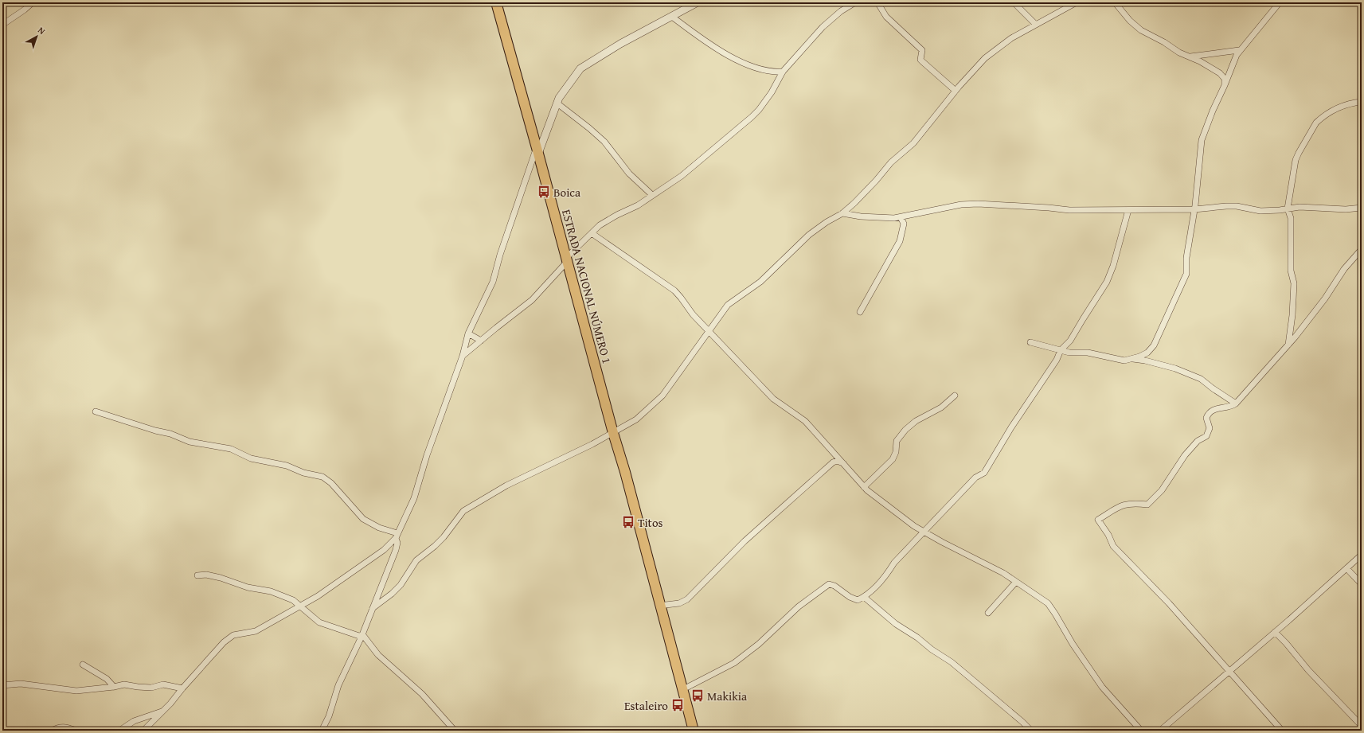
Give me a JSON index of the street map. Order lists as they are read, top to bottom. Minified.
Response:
{"streets":{"highway":["ESTRADA NACIONAL NÚMERO 1"]},"places":{"bus stop":["Boica","Titos","Makikia","Estaleiro"]},"north":"top right"}
